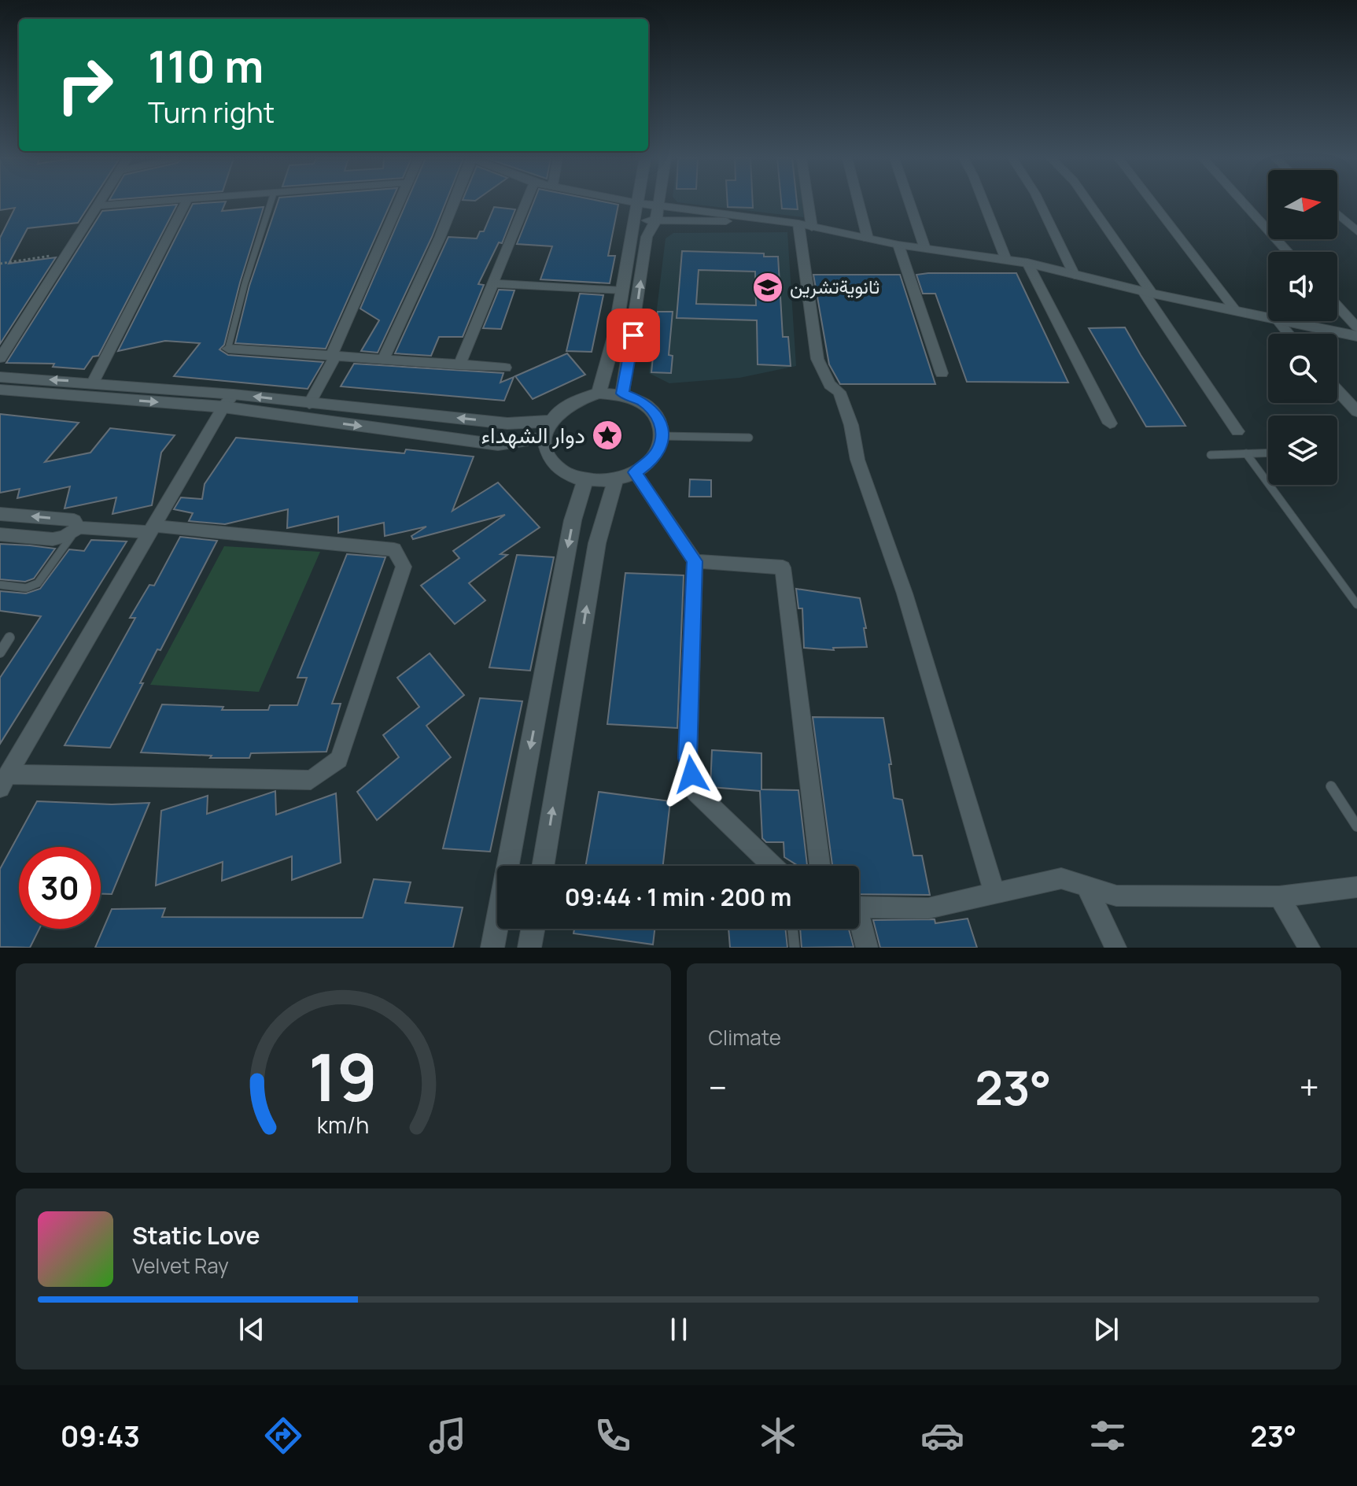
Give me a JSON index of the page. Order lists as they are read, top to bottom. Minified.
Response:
{"places":{"school or university":["ثانويةتشرين"],"place":["دوار الشهداء"]},"north":"right","page":{"turn":["110 m","Turn right"],"limit":"30","trip":"09:44 · 1 min · 200 m","tile":"Climate","heat":["−","23°","+"],"song":["Static Love","Velvet Ray"],"tabs":["09:43","23°"],"gauge":["19","km/h"]}}
